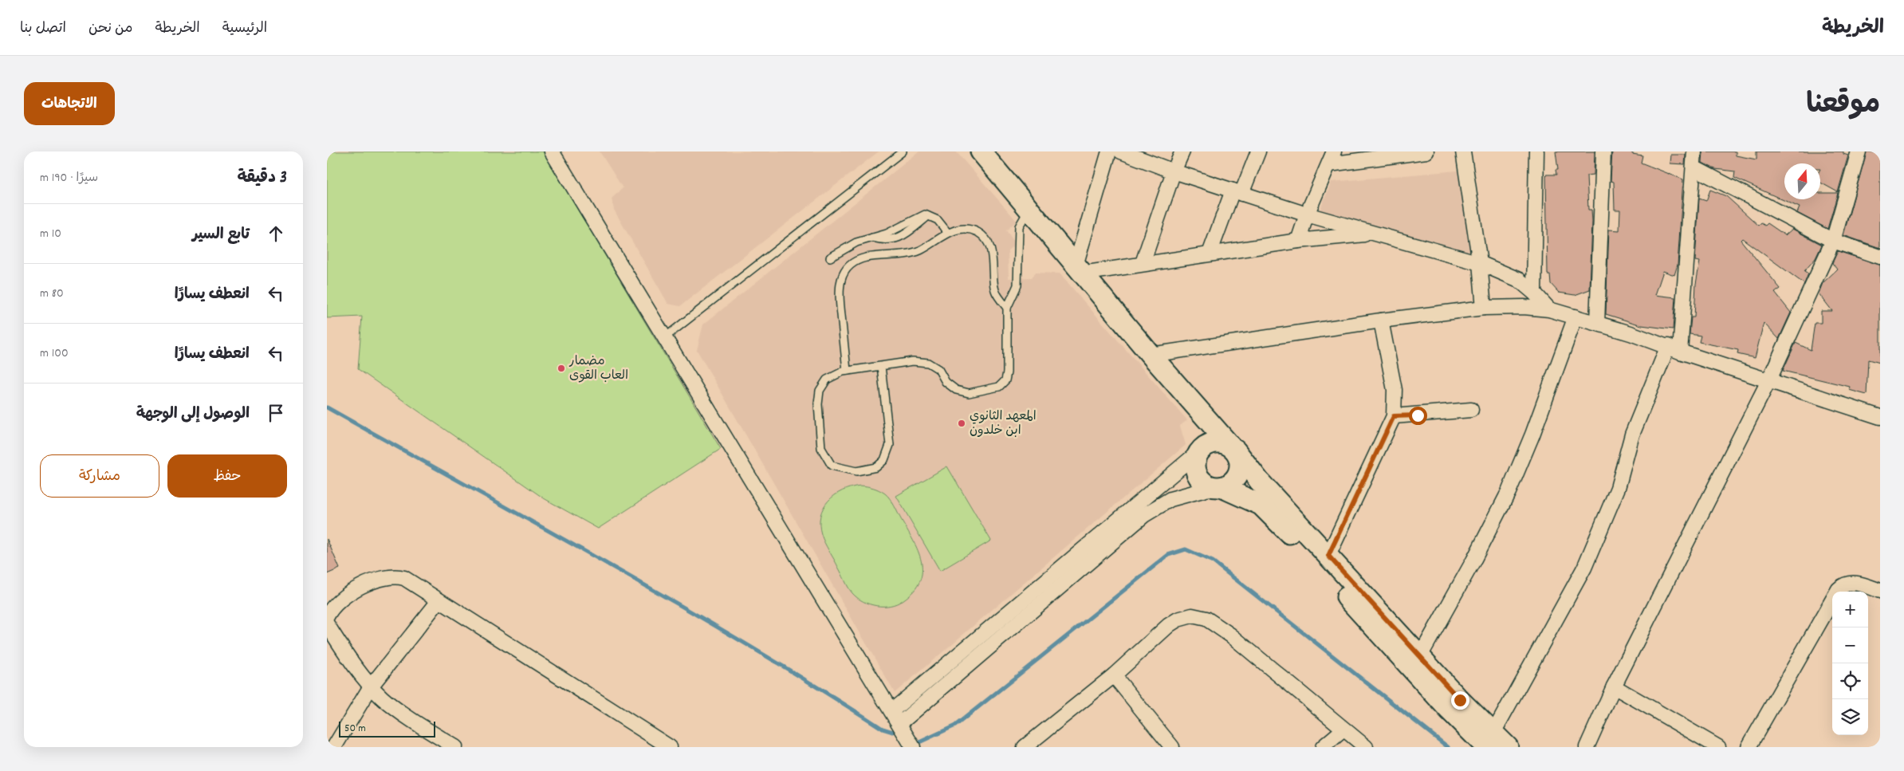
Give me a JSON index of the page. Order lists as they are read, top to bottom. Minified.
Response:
{"places":["مضمار العاب القوى","المعهد الثانوي ابن خلدون"],"scale_bar":"50 m","north":"top","page":{"header":"الخريطة","nav":["الرئيسية","الخريطة","من نحن","اتصل بنا"],"title":"موقعنا","buttons":["الاتجاهات",["حفظ","مشاركة"]],"heading":["3 دقيقة","سيرًا · 190 m"],"list":[["تابع السير","10 m"],["انعطف يسارًا","80 m"],["انعطف يسارًا","100 m"],"الوصول إلى الوجهة"],"map_buttons":["+","−"],"scale":"50 m"}}
